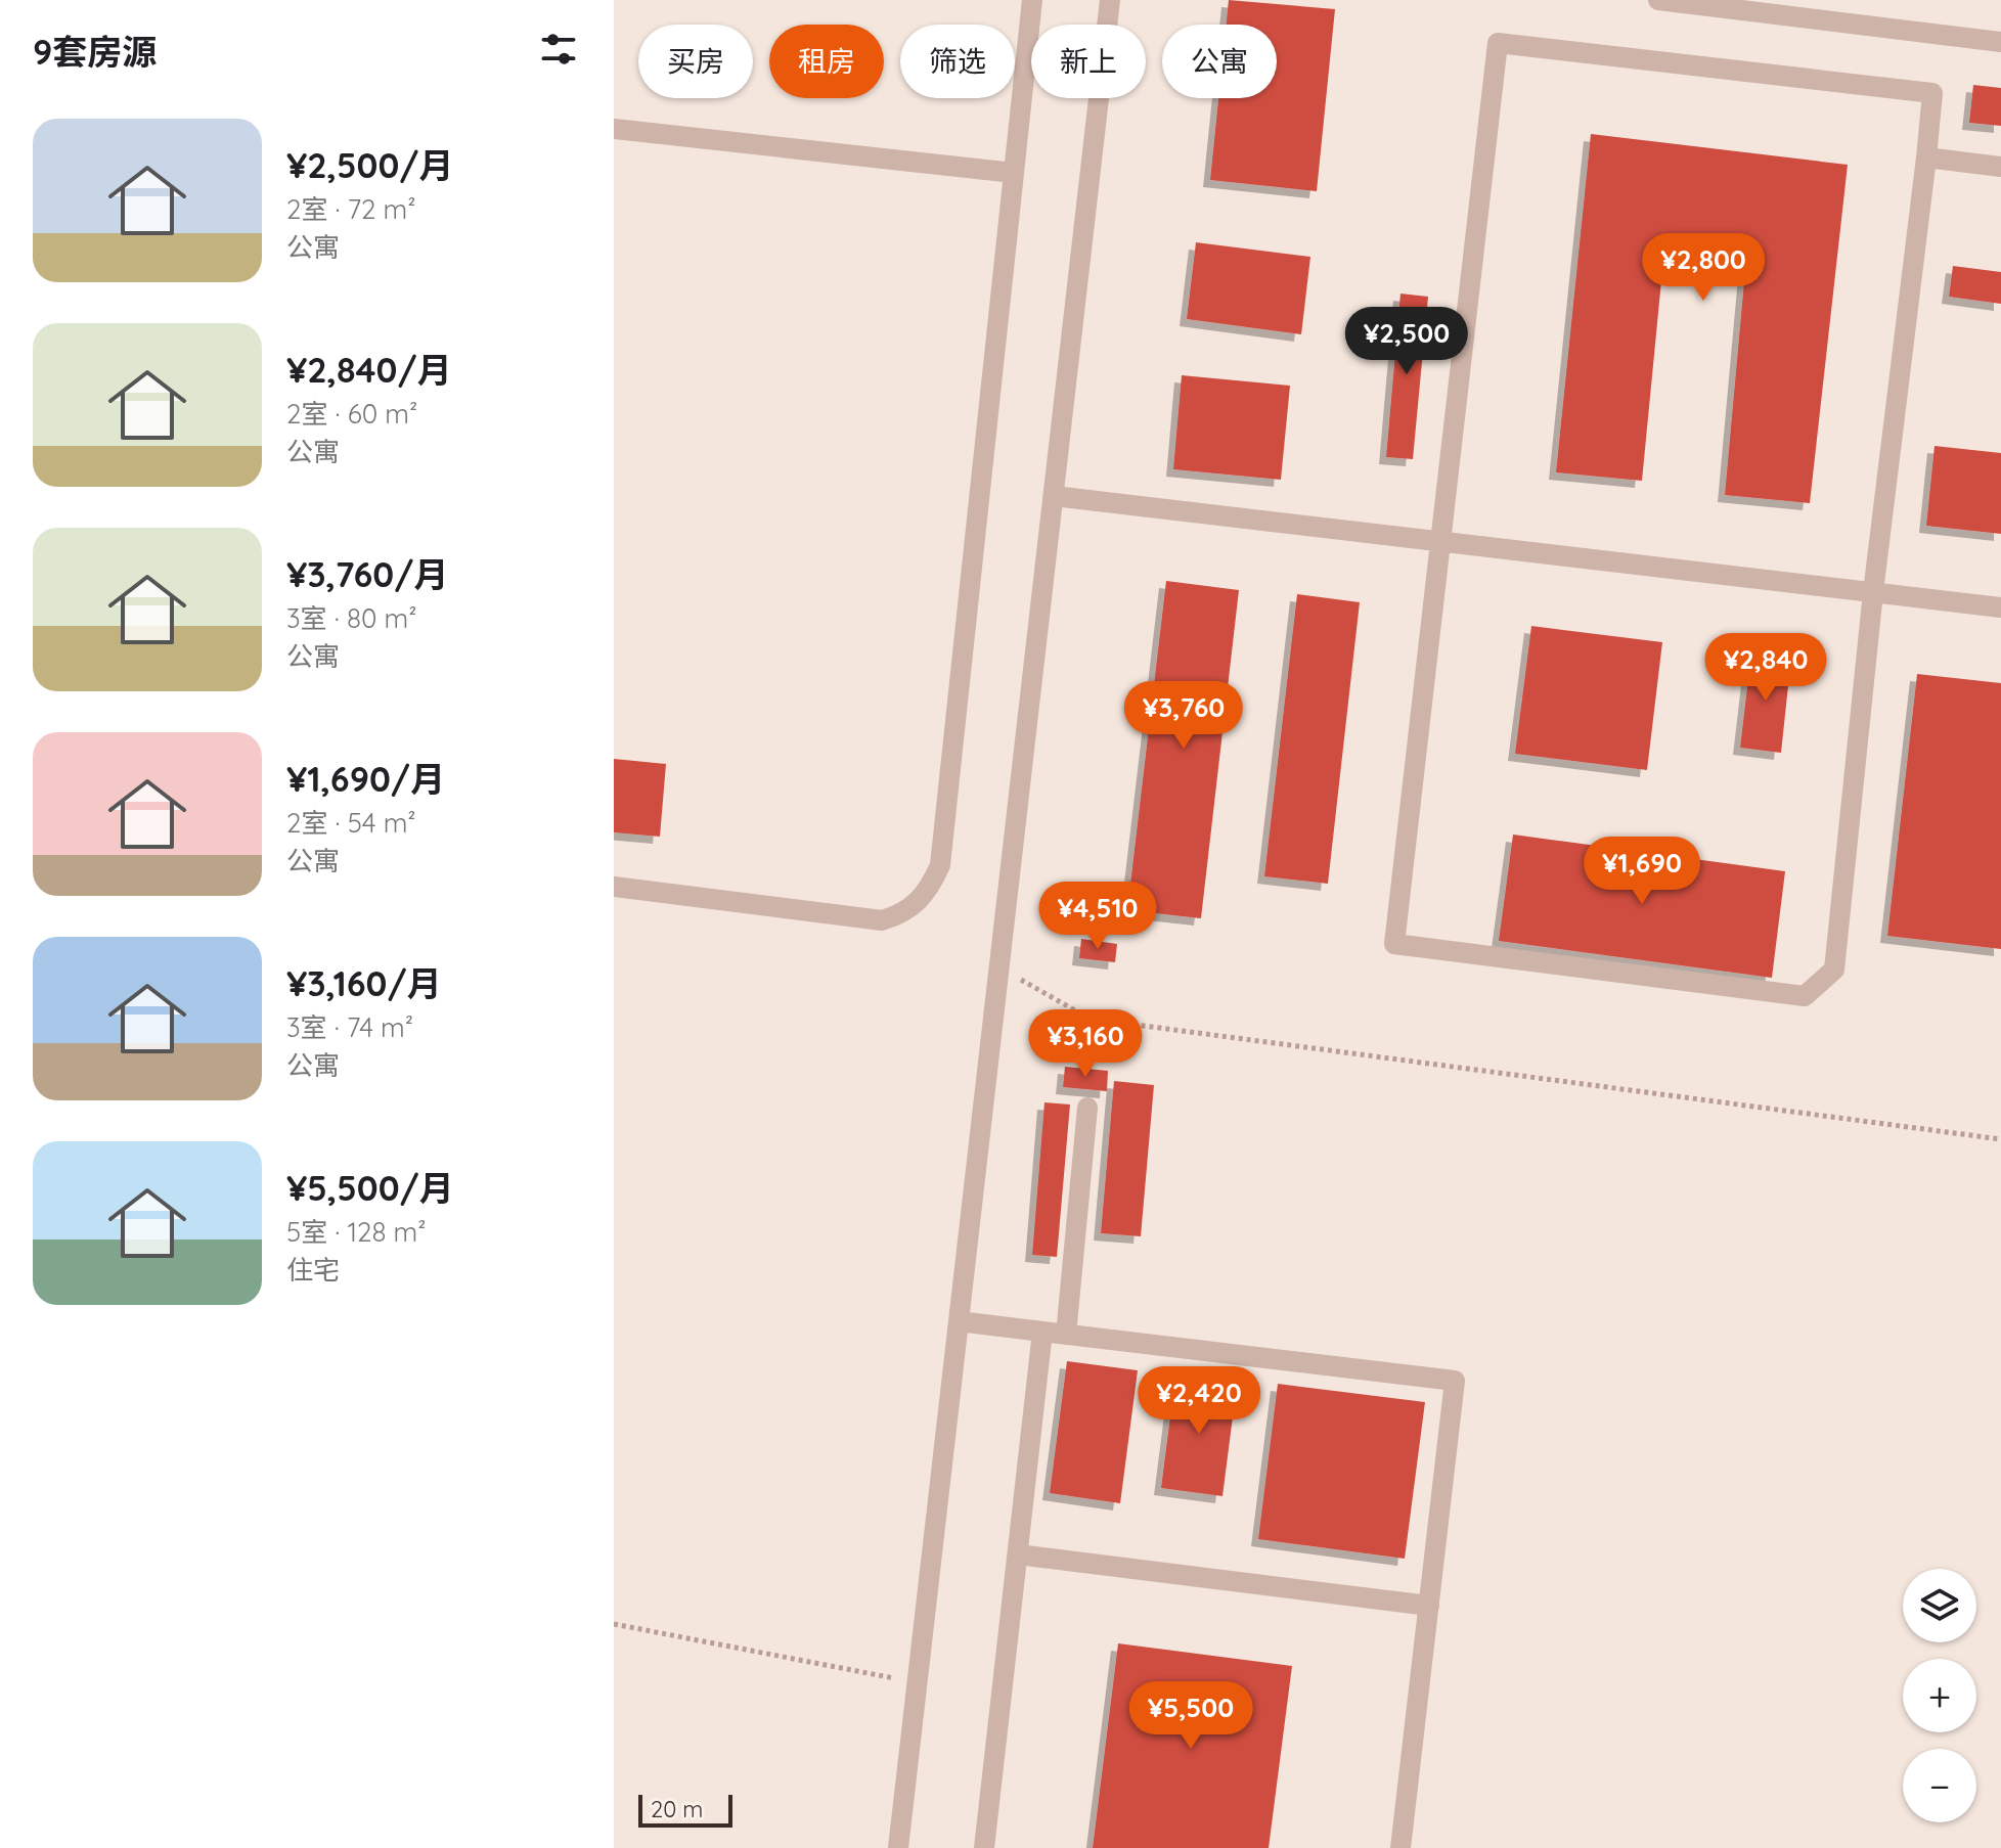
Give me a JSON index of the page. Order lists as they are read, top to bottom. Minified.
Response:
{"scale_bar":"20 m","page":{"heading":"9套房源","chip":["买房","租房","筛选","新上","公寓"],"list":[{"name":"¥2,500/月","note":"2室 · 72 m² · 公寓"},{"name":"¥2,840/月","note":"2室 · 60 m² · 公寓"},{"name":"¥3,760/月","note":"3室 · 80 m² · 公寓"},{"name":"¥1,690/月","note":"2室 · 54 m² · 公寓"},{"name":"¥3,160/月","note":"3室 · 74 m² · 公寓"},{"name":"¥5,500/月","note":"5室 · 128 m² · 住宅"}],"price":["¥2,800","¥2,500","¥2,840","¥3,760","¥1,690","¥4,510","¥3,160","¥2,420","¥5,500"],"map_buttons":["+","−"],"scale":"20 m"}}
